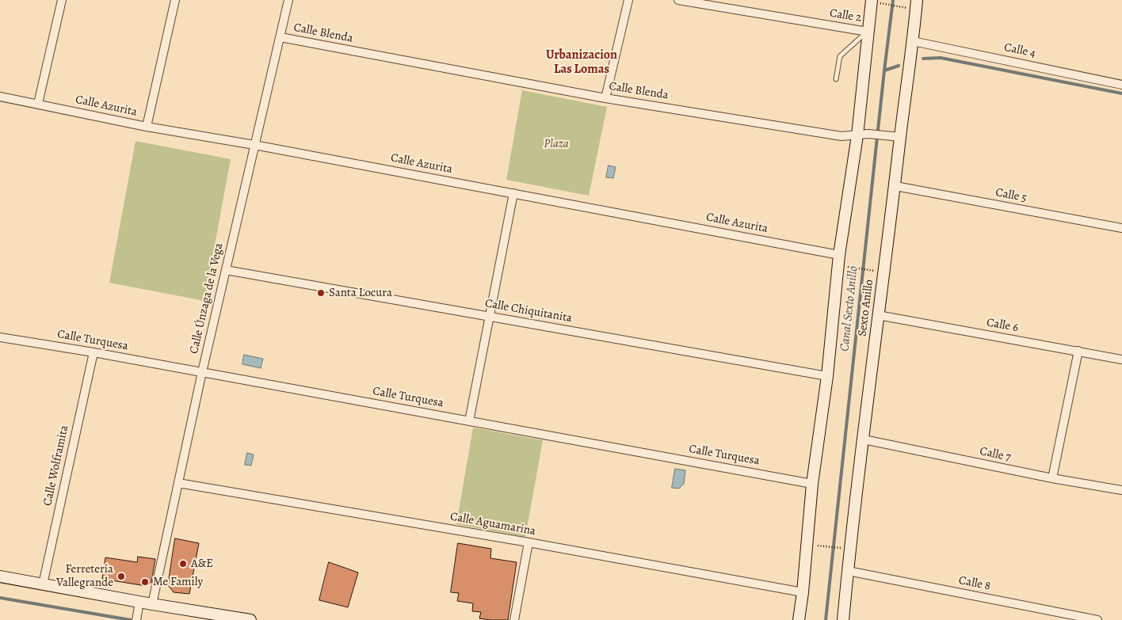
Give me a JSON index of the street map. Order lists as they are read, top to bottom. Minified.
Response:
{"streets":{"main road":["Sexto Anillo"],"street":["Calle 2","Calle Blenda","Calle 4","Calle Azurita","Calle 5","Calle Únzaga de la Vega","Calle Chiquitanita","Calle 6","Calle Turquesa","Calle 7","Calle Wolframita","Calle Aguamarina","Calle 8"]},"crossings":[["Calle Blenda","Calle Únzaga de la Vega"],["Calle Blenda","Sexto Anillo"],["Calle 4","Sexto Anillo"],["Calle Azurita","Calle Únzaga de la Vega"],["Calle 5","Sexto Anillo"],["Calle Únzaga de la Vega","Calle Chiquitanita"],["Calle Únzaga de la Vega","Calle Turquesa"],["Calle Únzaga de la Vega","Calle Aguamarina"],["Sexto Anillo","Calle 6"],["Sexto Anillo","Calle 7"],["Sexto Anillo","Calle 8"],["Calle Turquesa","Calle Wolframita"]],"districts":["Urbanizacion Las Lomas"],"water":["Canal Sexto Anillo"],"parks":["Plaza"],"places":["Santa Locura","A&E","Ferretería Vallegrande","Me Family"]}
